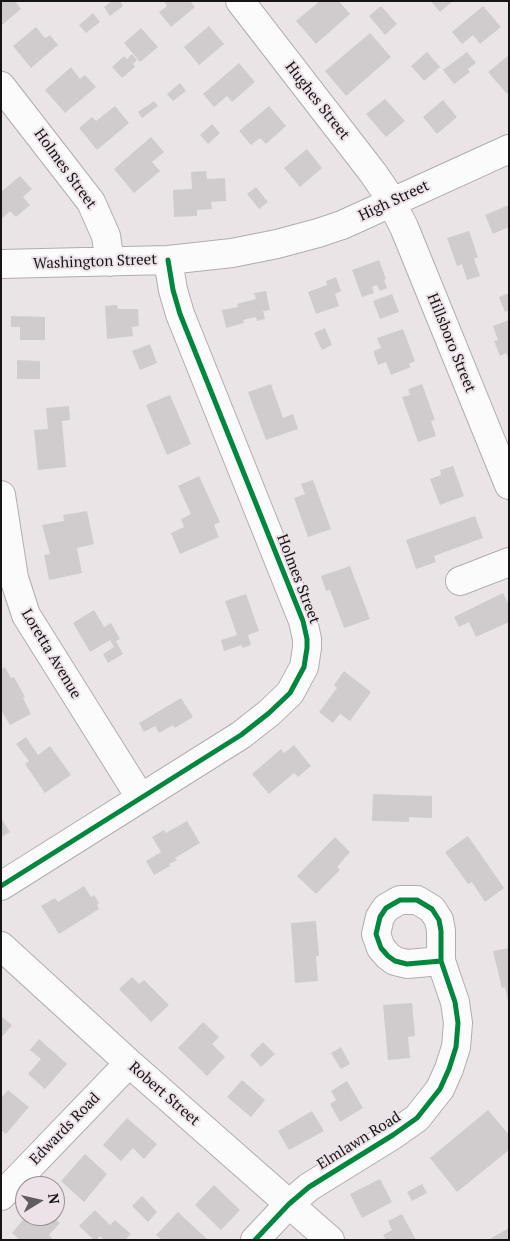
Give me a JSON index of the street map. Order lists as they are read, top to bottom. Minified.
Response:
{"streets":{"street":["Hughes Street","Holmes Street","High Street","Washington Street","Hillsboro Street","Loretta Avenue","Robert Street","Edwards Road","Elmlawn Road"]},"crossings":[["Hughes Street","High Street"],["Hughes Street","Hillsboro Street"],["Holmes Street","Washington Street"],["Holmes Street","Loretta Avenue"],["High Street","Washington Street"],["High Street","Hillsboro Street"],["Robert Street","Edwards Road"],["Robert Street","Elmlawn Road"]],"north":"right"}
